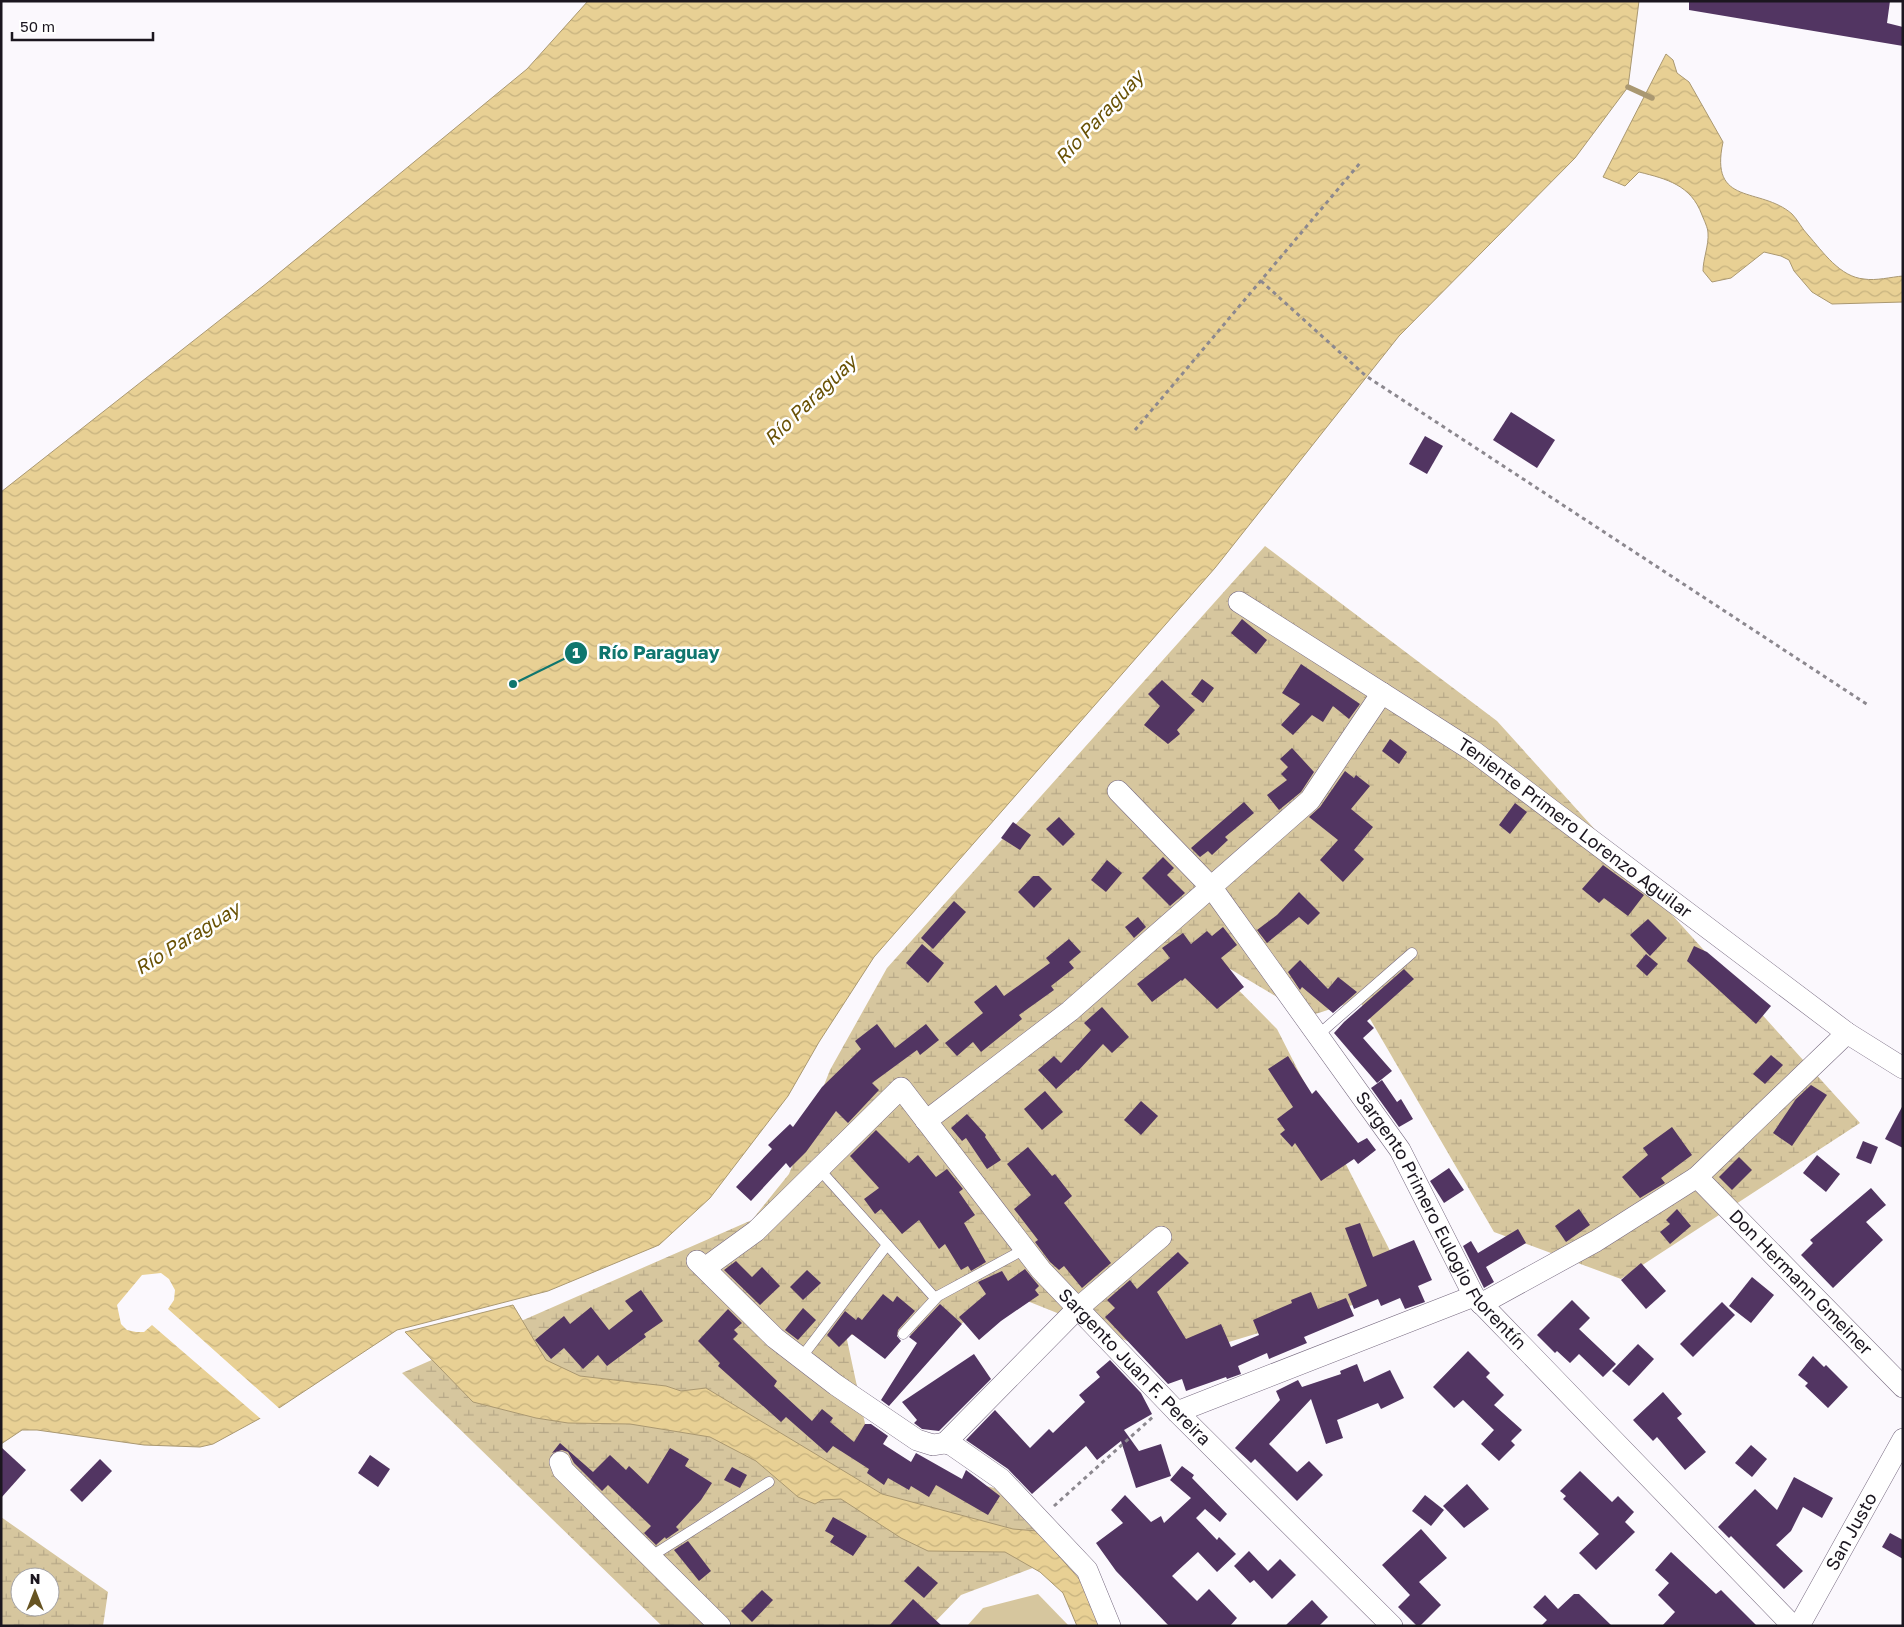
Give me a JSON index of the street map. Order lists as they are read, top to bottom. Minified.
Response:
{"streets":{"street":["Teniente Primero Lorenzo Aguilar","Sargento Primero Eulogio Florentín","Don Hermann Gmeiner","Sargento Juan F. Pereira","San Justo"]},"water":["Río Paraguay"],"places":["Río Paraguay"],"scale_bar":"50 m","north":"top"}
